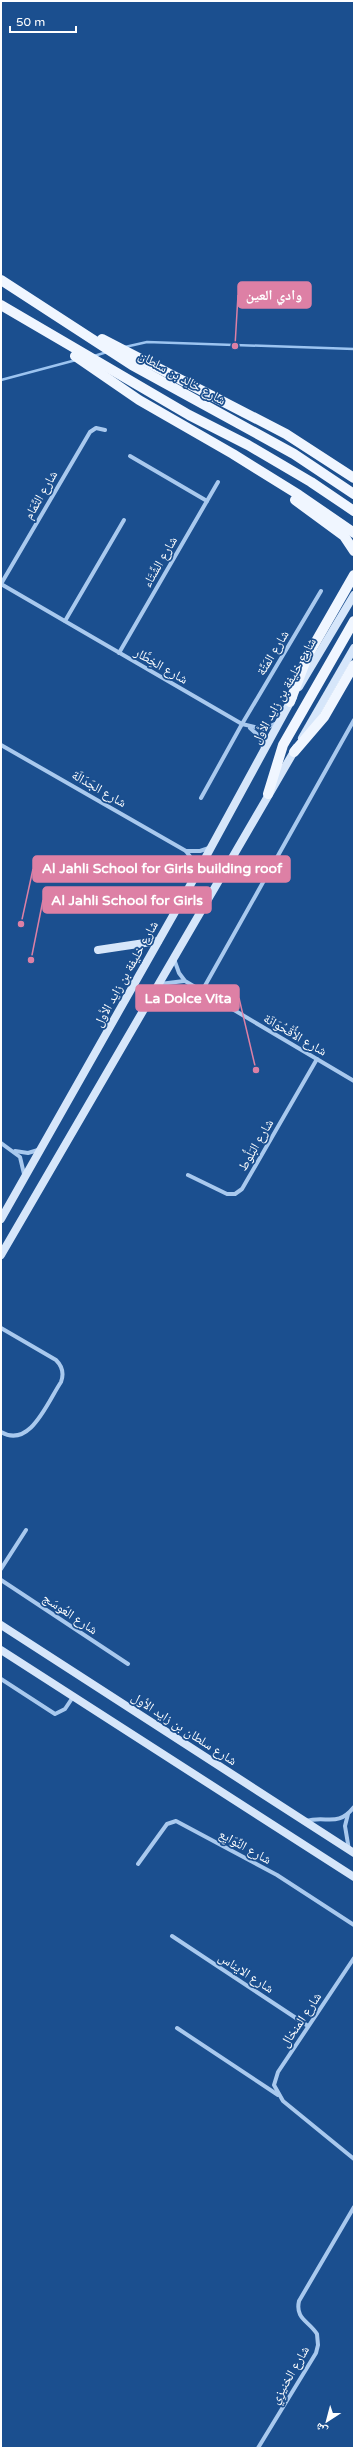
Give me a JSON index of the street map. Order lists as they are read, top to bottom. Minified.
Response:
{"streets":{"main road":["شارع خالِد بن سلطان","شارع خليفة بن زايد الأول","شارع سلطان بن زايد الأول"],"street":["شارع التَّمَام","شارع الشِّتَاء","شارع المَتَّة","شارع الخِطَّار","شارع الجَدَالَة","شارع الأُقْحُوَانَة","شارع البَلُّوط","شارع العُوسَج","شارع النِّوَايِع","شارع الايناس","شارع المنخال","شارع الخنيزِي"]},"crossings":[["شارع التَّمَام","شارع الخِطَّار"],["شارع الشِّتَاء","شارع الخِطَّار"],["شارع المَتَّة","شارع الخِطَّار"],["شارع الخِطَّار","شارع خليفة بن زايد الأول"],["شارع الأُقْحُوَانَة","شارع البَلُّوط"],["شارع الايناس","شارع المنخال"]],"places":["وادي العين","Al Jahli School for Girls building roof","Al Jahli School for Girls","La Dolce Vita"],"scale_bar":"50 m","north":"bottom left"}
